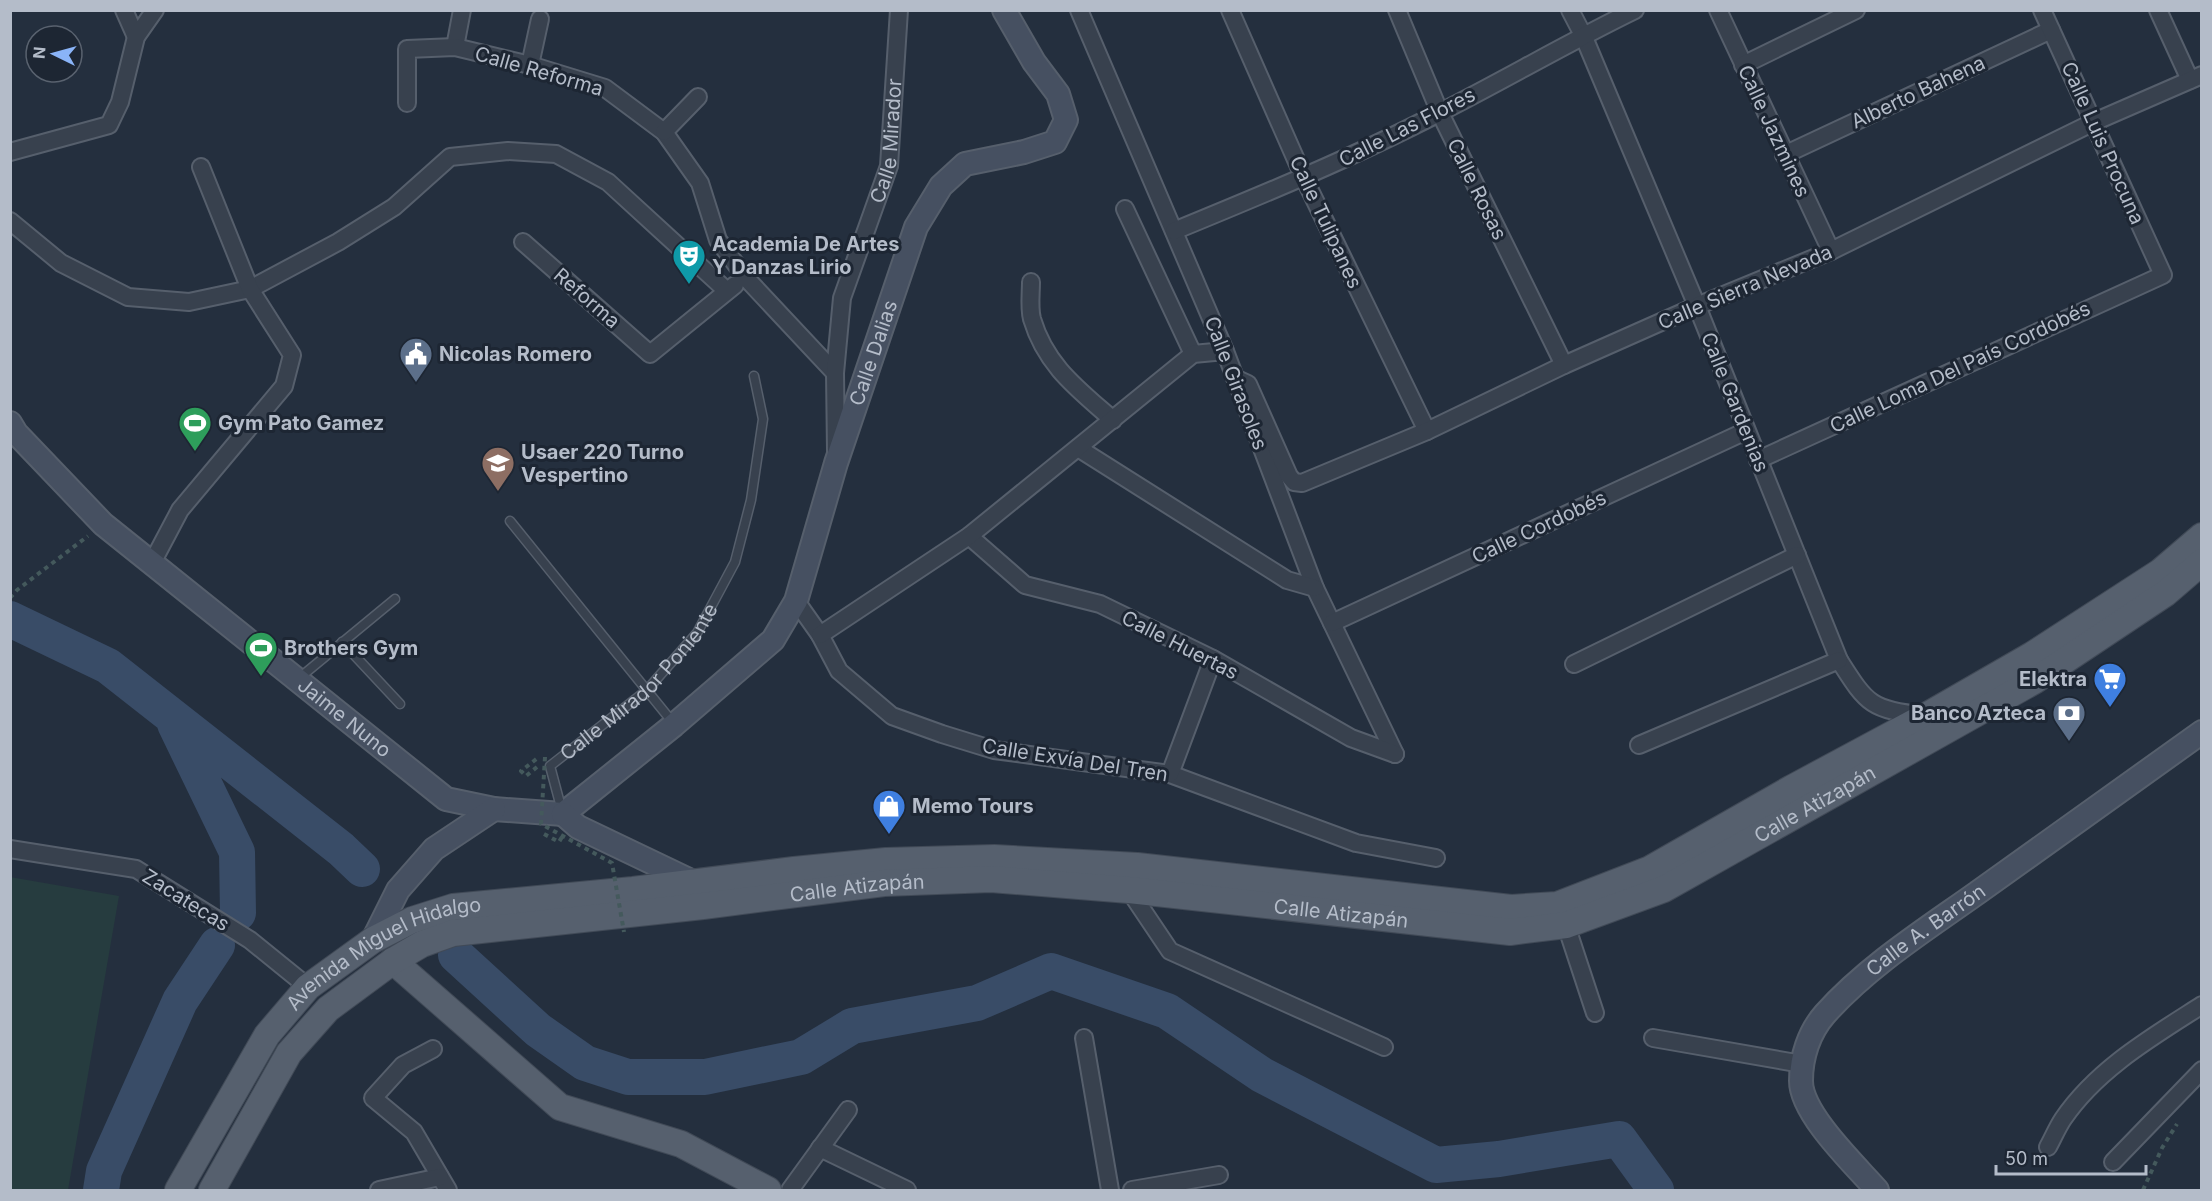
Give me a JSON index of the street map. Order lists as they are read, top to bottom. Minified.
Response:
{"streets":{"main road":["Calle Atizapán","Avenida Miguel Hidalgo"],"street":["Calle Reforma","Alberto Bahena","Calle Las Flores","Calle Jazmines","Calle Mirador","Calle Luis Procuna","Calle Rosas","Calle Tulipanes","Calle Sierra Nevada","Reforma","Calle Dalias","Calle Loma Del País Cordobés","Calle Girasoles","Calle Gardenias","Calle Cordobés","Calle Huertas","Jaime Nuno","Calle Exvía Del Tren","Zacatecas","Calle A. Barrón"],"lane":["Calle Mirador Poniente"]},"crossings":[["Calle Reforma","Calle Mirador"],["Alberto Bahena","Calle Jazmines"],["Alberto Bahena","Calle Luis Procuna"],["Calle Las Flores","Calle Rosas"],["Calle Las Flores","Calle Tulipanes"],["Calle Las Flores","Calle Girasoles"],["Calle Las Flores","Calle Gardenias"],["Calle Jazmines","Calle Sierra Nevada"],["Calle Luis Procuna","Calle Sierra Nevada"],["Calle Luis Procuna","Calle Loma Del País Cordobés"],["Calle Rosas","Calle Sierra Nevada"],["Calle Tulipanes","Calle Sierra Nevada"],["Calle Sierra Nevada","Calle Girasoles"],["Calle Sierra Nevada","Calle Gardenias"],["Calle Loma Del País Cordobés","Calle Gardenias"],["Calle Girasoles","Calle Cordobés"],["Calle Girasoles","Calle Huertas"],["Calle Gardenias","Calle Cordobés"],["Calle Gardenias","Calle Atizapán"],["Calle Mirador Poniente","Jaime Nuno"],["Calle Atizapán","Avenida Miguel Hidalgo"],["Zacatecas","Avenida Miguel Hidalgo"]],"places":{"theatre":["Academia De Artes Y Danzas Lirio"],"public building":["Nicolas Romero"],"sports":["Gym Pato Gamez","Brothers Gym"],"school or university":["Usaer 220 Turno Vespertino"],"supermarket":["Elektra"],"bank":["Banco Azteca"],"shop":["Memo Tours"]},"scale_bar":"50 m","north":"left"}
